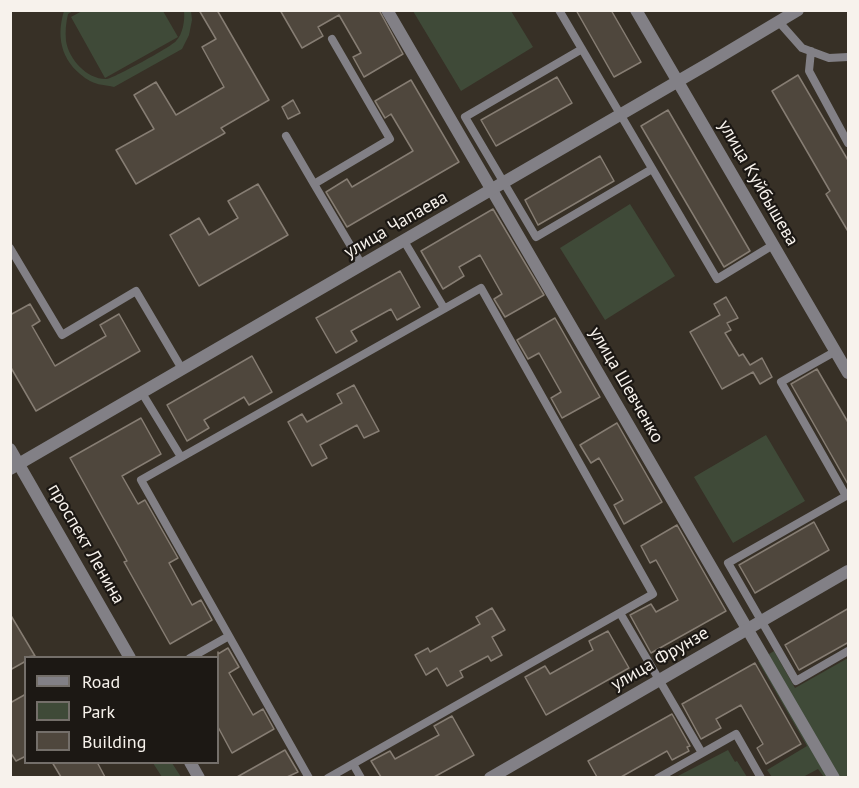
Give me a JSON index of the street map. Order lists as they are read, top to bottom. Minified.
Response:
{"streets":{"street":["улица Куйбышева","улица Чапаева","улица Шевченко","проспект Ленина","улица Фрунзе"]},"crossings":[["улица Куйбышева","улица Чапаева"],["улица Чапаева","улица Шевченко"],["улица Чапаева","проспект Ленина"],["улица Шевченко","улица Фрунзе"]],"legend":["Road","Park","Building"]}
